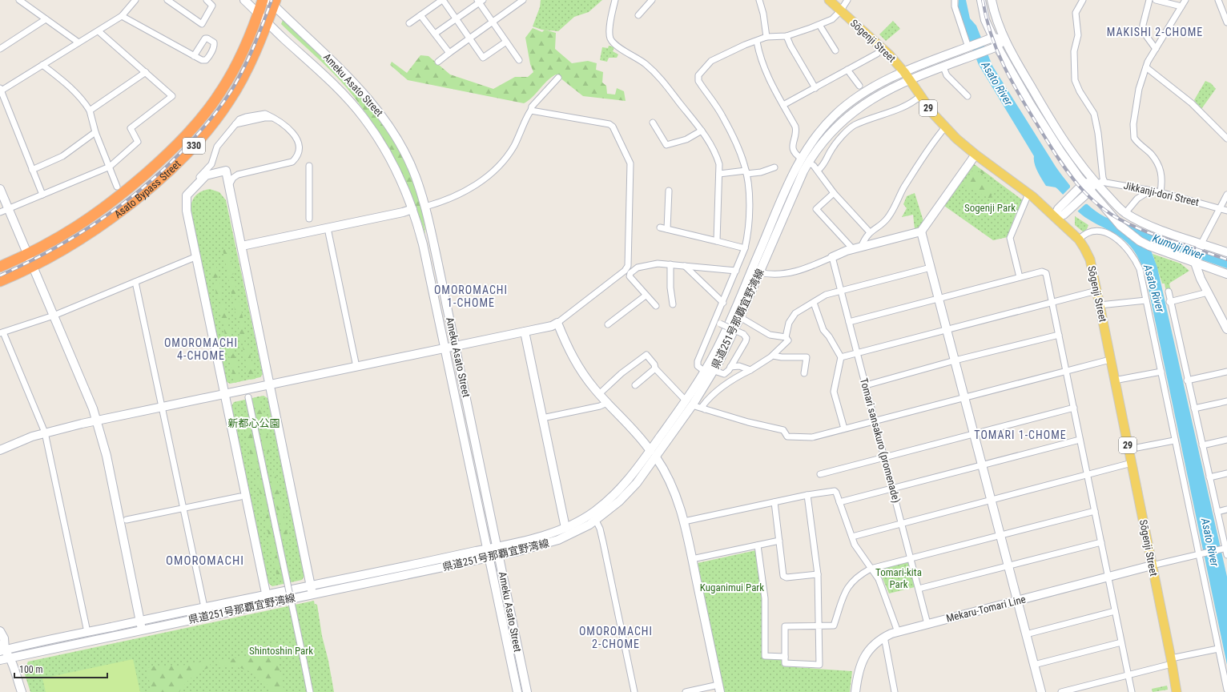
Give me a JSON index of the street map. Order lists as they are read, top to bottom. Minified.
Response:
{"streets":{"highway":["330","Asato Bypass Street"],"main road":["Sōgenji Street","29"],"street":["Ameku Asato Street","Jikkanji-dori Street","県道251号那覇宜野湾線","Tomari sansakuro (promenade)","Mekaru-Tomari Line"]},"crossings":[["Sōgenji Street","県道251号那覇宜野湾線"],["Sōgenji Street","Mekaru-Tomari Line"],["Ameku Asato Street","Asato Bypass Street"],["Ameku Asato Street","県道251号那覇宜野湾線"],["Tomari sansakuro (promenade)","Mekaru-Tomari Line"]],"districts":["MAKISHI 2-CHOME","OMOROMACHI 1-CHOME","OMOROMACHI 4-CHOME","TOMARI 1-CHOME","OMOROMACHI","OMOROMACHI 2-CHOME"],"water":["Asato River","Kumoji River"],"parks":["Sogenji Park","新都心公園","Tomari-kita Park","Kuganimui Park","Shintoshin Park"],"scale_bar":"100 m"}
